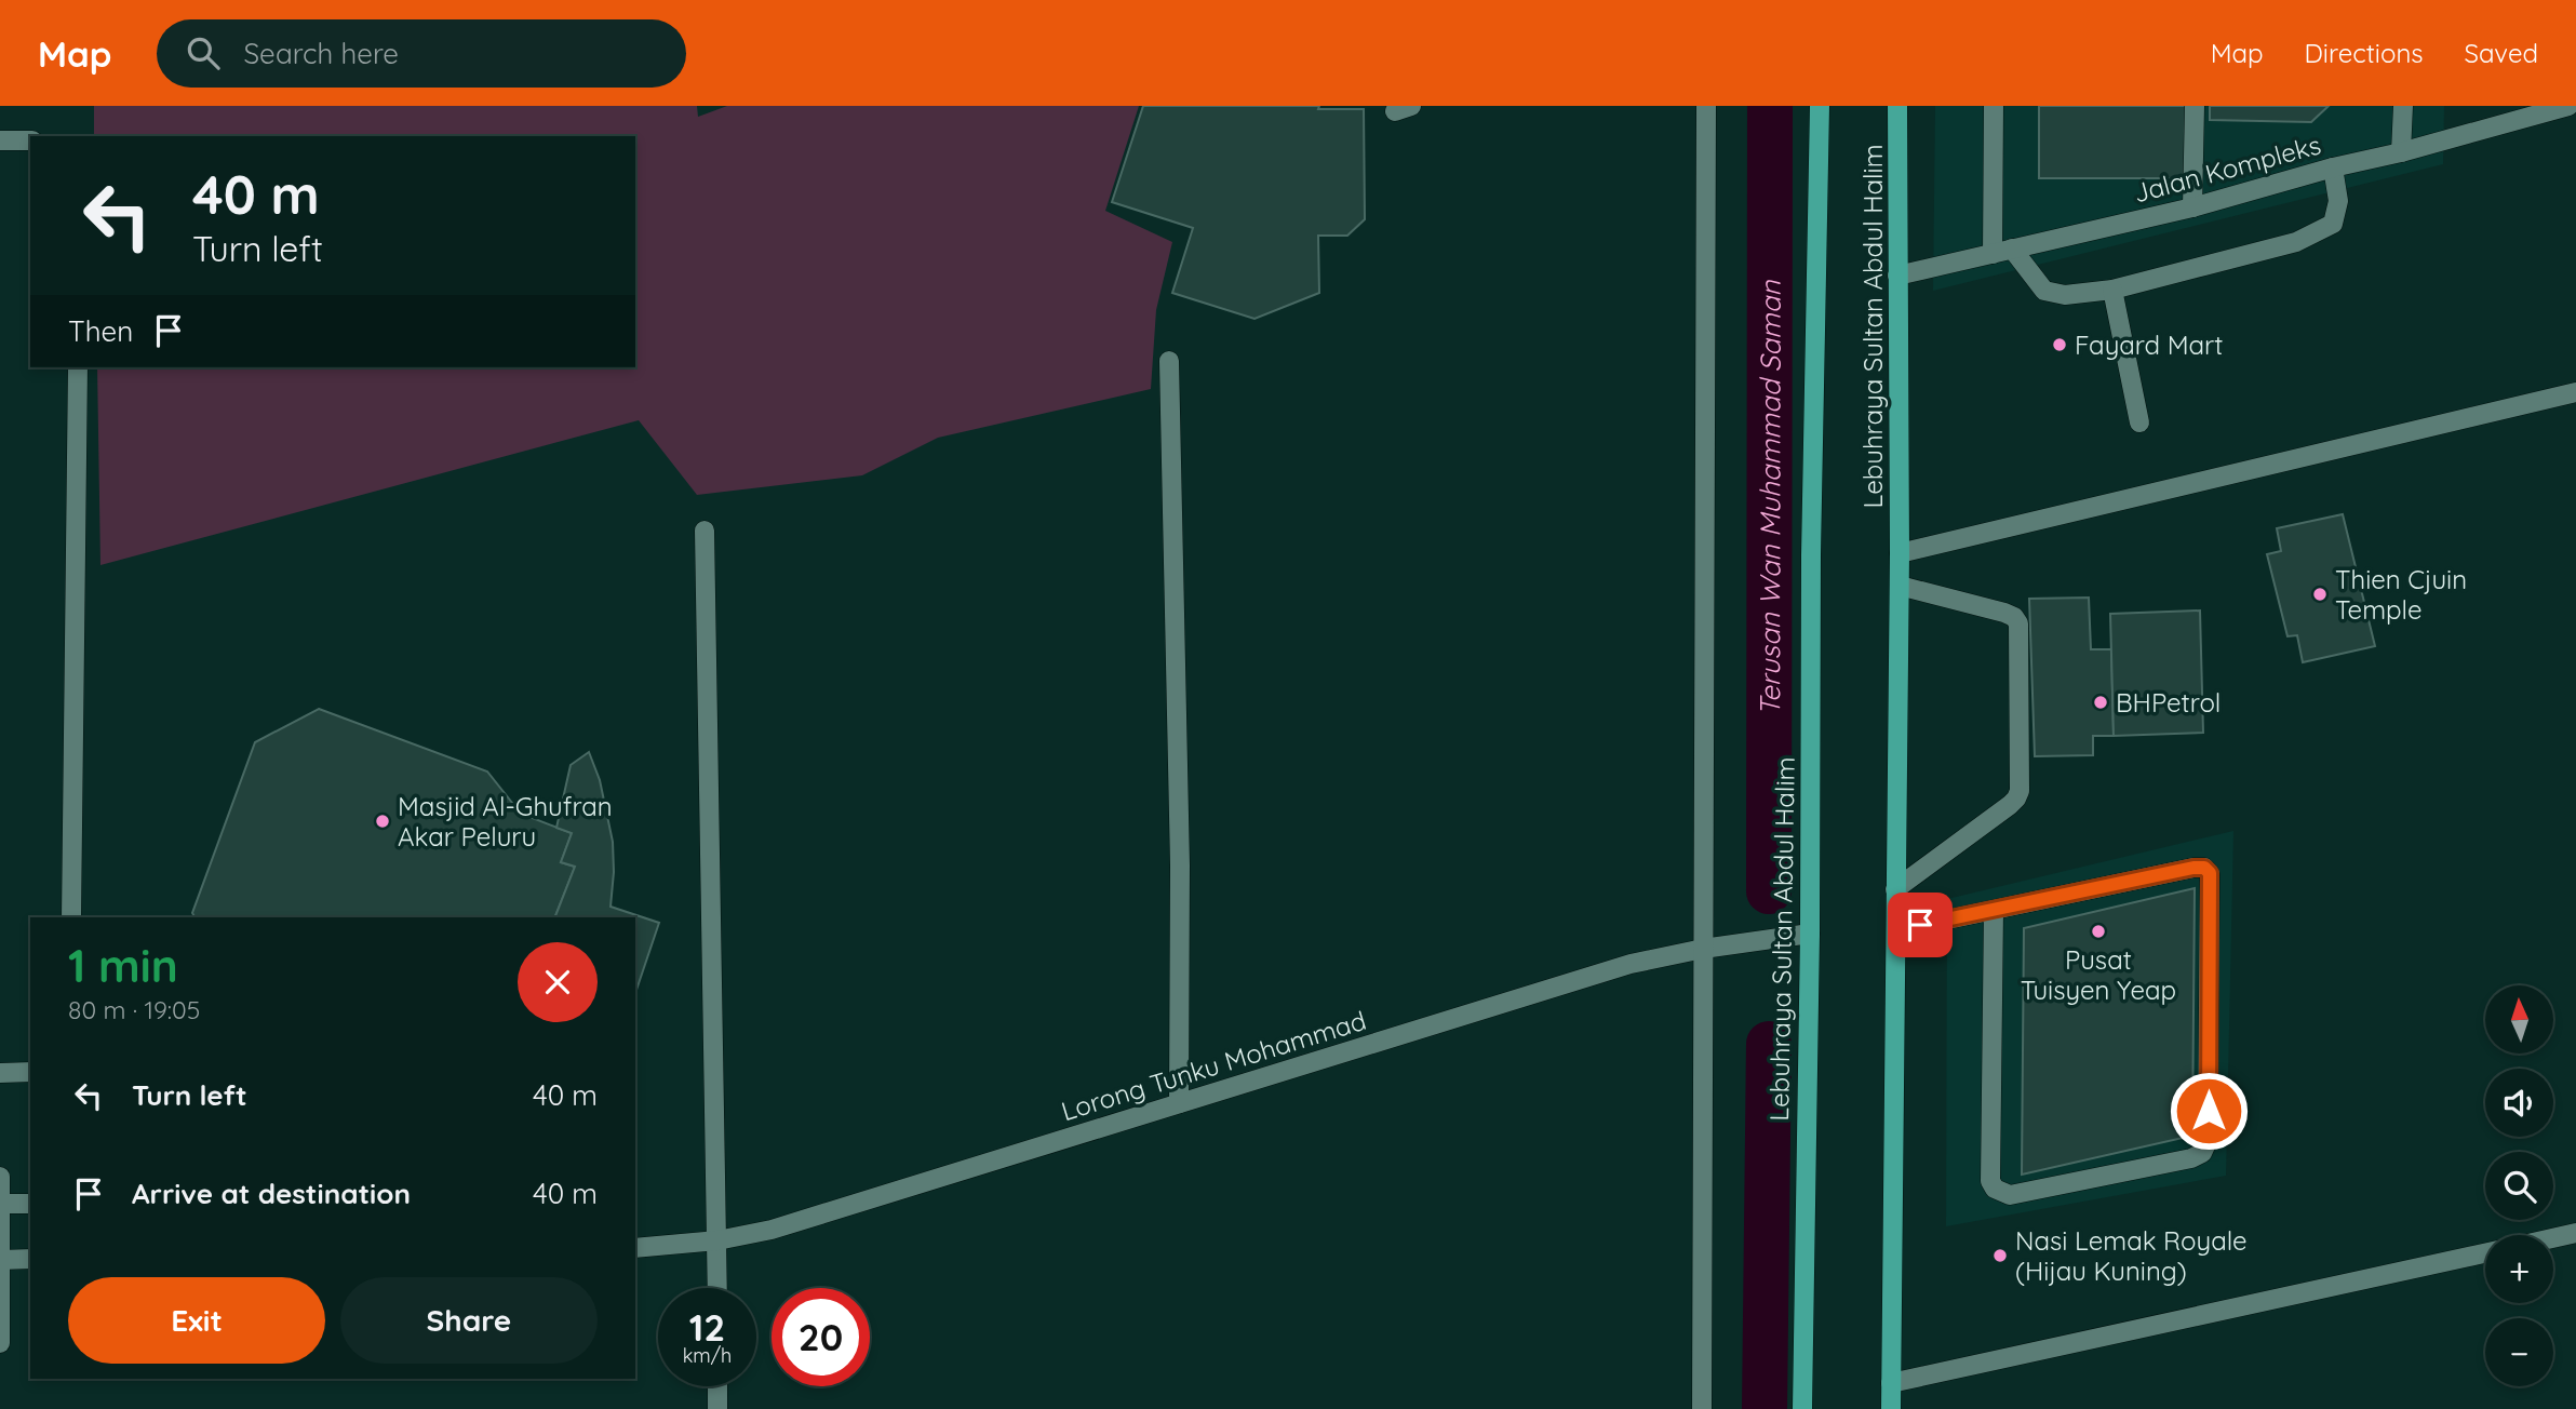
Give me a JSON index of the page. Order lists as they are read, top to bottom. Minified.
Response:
{"streets":{"main road":["Lebuhraya Sultan Abdul Halim"],"street":["Jalan Kompleks","Lorong Tunku Mohammad"]},"crossings":[["Jalan Kompleks","Lebuhraya Sultan Abdul Halim"],["Lebuhraya Sultan Abdul Halim","Lorong Tunku Mohammad"]],"water":["Terusan Wan Muhammad Saman"],"places":["Fayard Mart","Thien Cjuin Temple","BHPetrol","Masjid Al-Ghufran Akar Peluru","Pusat Tuisyen Yeap","Nasi Lemak Royale (Hijau Kuning)"],"north":"top","page":{"header":"Map","search":"Search here","nav":["Map","Directions","Saved"],"turn":["40 m","Turn left"],"then":"Then","heading":["1 min","80 m · 19:05"],"map_buttons":["+","−"],"list":[{"name":"Turn left","value":"40 m"},{"name":"Arrive at destination","value":"40 m"}],"buttons":["Exit","Share"],"speed":"12 km/h","limit":"20"}}
